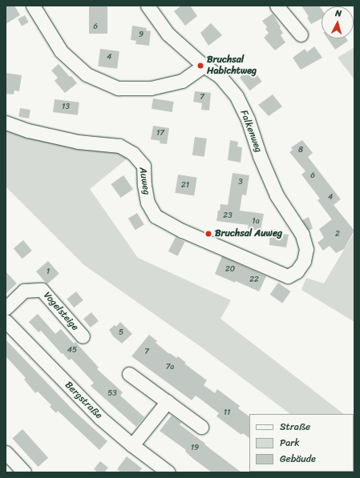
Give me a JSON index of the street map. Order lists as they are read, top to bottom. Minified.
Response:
{"streets":{"street":["Falkenweg","Auweg","Vogelsteige","Bergstraße"]},"crossings":[["Falkenweg","Auweg"]],"places":["Bruchsal Habichtweg","Bruchsal Auweg"],"house_numbers":["6","9","4","7","13","17","8","6","3","21","4","23","1a","2","20","1","22","5","45","7","7a","53","11","19"],"legend":["Straße","Park","Gebäude"],"north":"top"}
